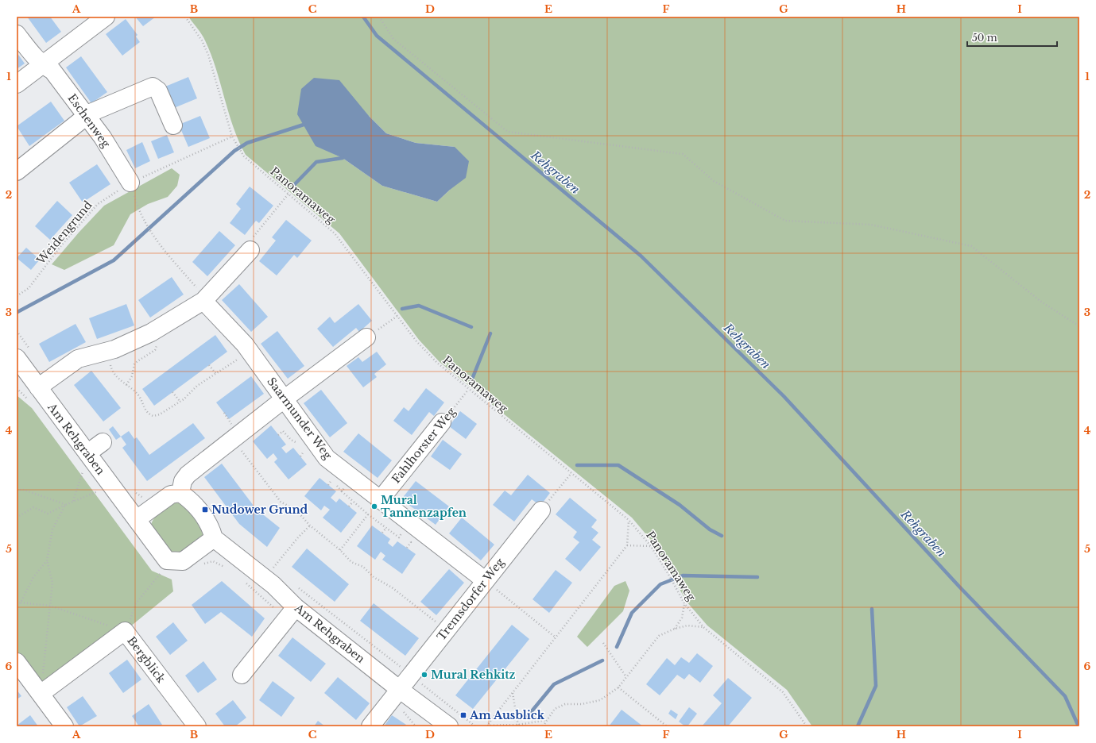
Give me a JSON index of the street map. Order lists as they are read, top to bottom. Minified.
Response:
{"streets":{"street":["Eschenweg","Saarmunder Weg","Am Rehgraben","Fahlhorster Weg","Tremsdorfer Weg","Bergblick"],"path":["Panoramaweg","Weidengrund"]},"crossings":[["Eschenweg","Weidengrund"],["Panoramaweg","Weidengrund"],["Panoramaweg","Fahlhorster Weg"],["Saarmunder Weg","Fahlhorster Weg"],["Saarmunder Weg","Tremsdorfer Weg"],["Am Rehgraben","Tremsdorfer Weg"]],"water":["Rehgraben"],"places":{"other":["Mural Tannenzapfen","Mural Rehkitz"],"transit":["Nudower Grund","Am Ausblick"]},"scale_bar":"50 m","grid":{"columns":["A","B","C","D","E","F","G","H","I"],"rows":["1","2","3","4","5","6"]}}
